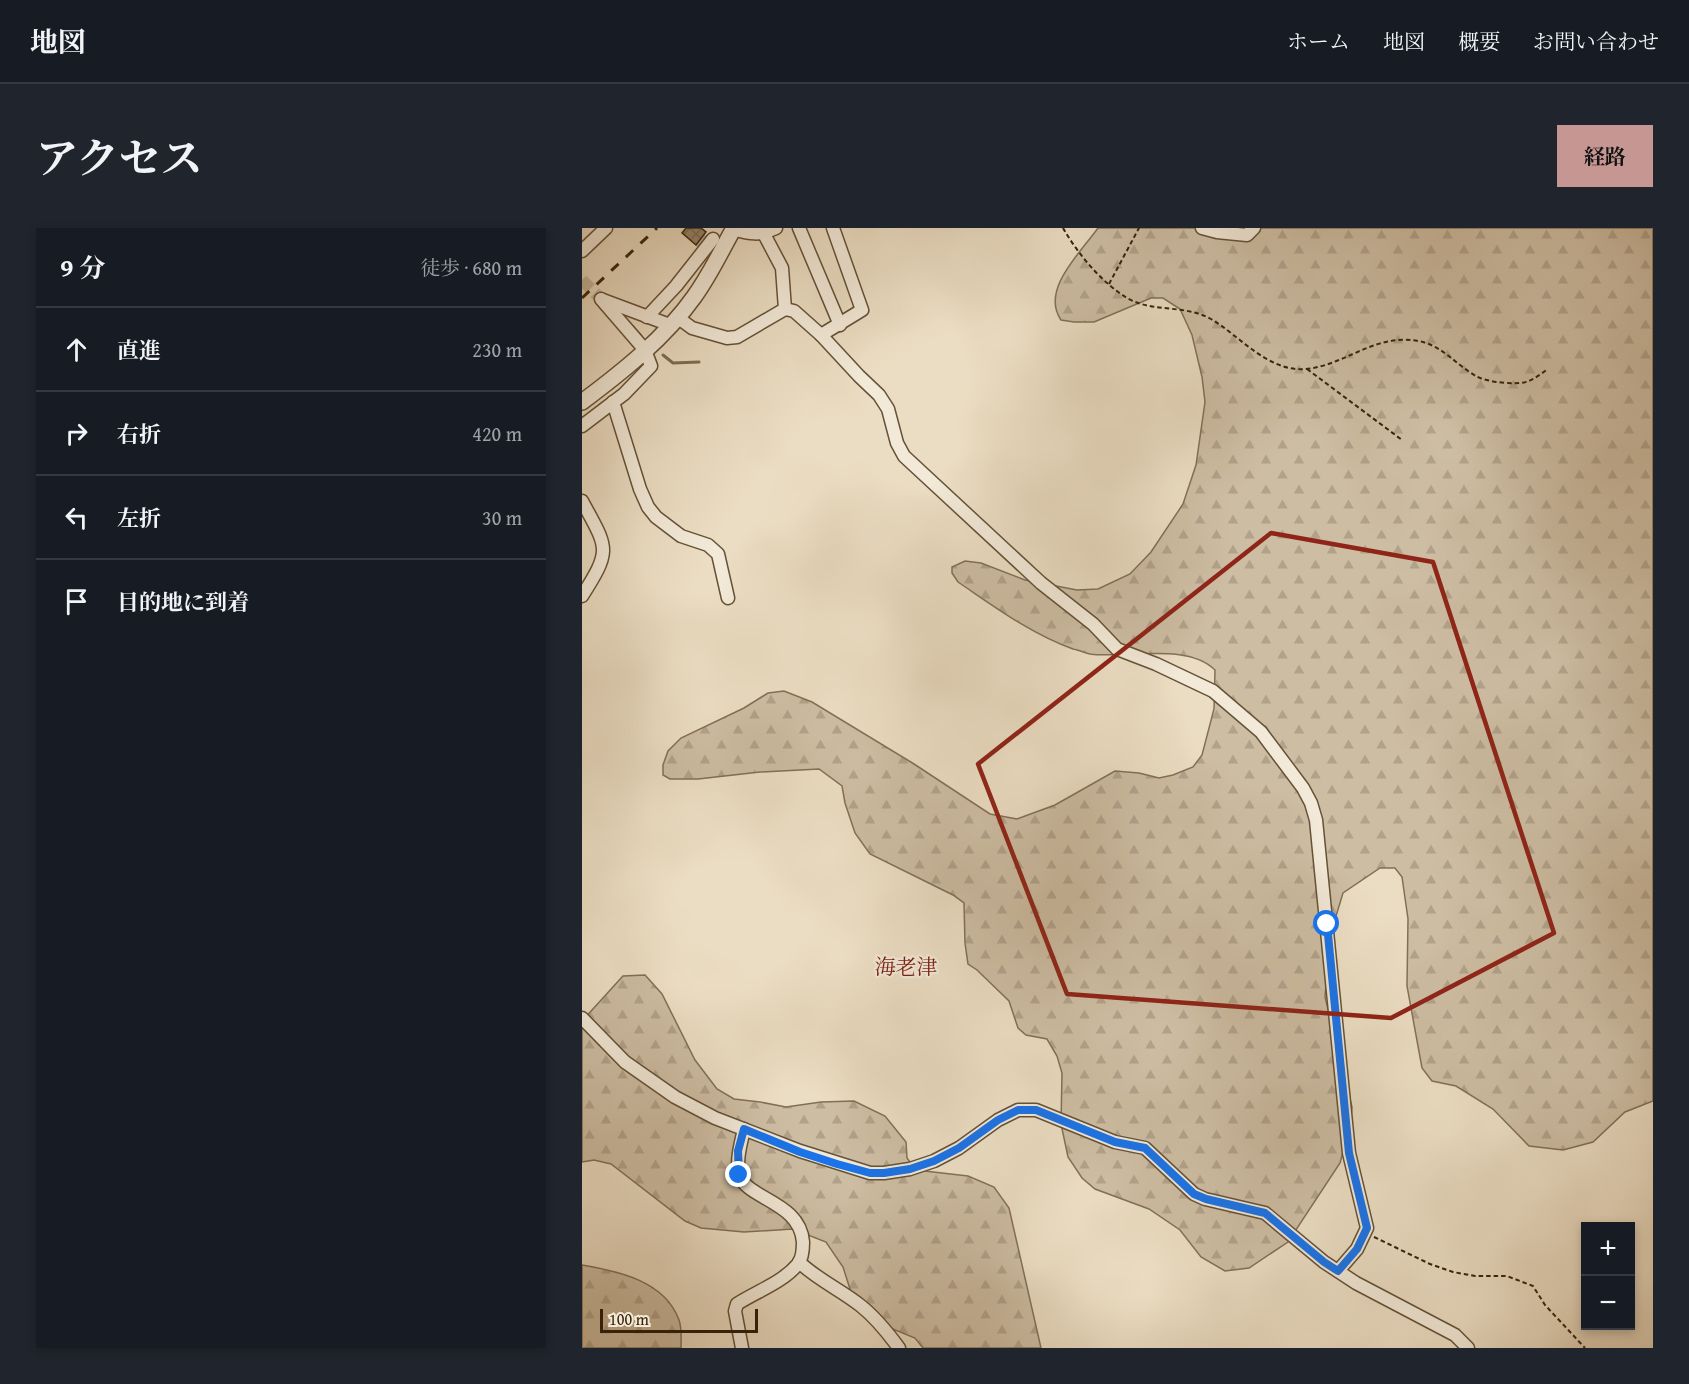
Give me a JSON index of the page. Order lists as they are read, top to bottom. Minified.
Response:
{"districts":["海老津"],"scale_bar":"100 m","page":{"header":"地図","nav":["ホーム","地図","概要","お問い合わせ"],"title":"アクセス","buttons":"経路","heading":["9 分","徒歩 · 680 m"],"list":[["直進","230 m"],["右折","420 m"],["左折","30 m"],"目的地に到着"],"map_buttons":["+","−"],"scale":"100 m"}}
